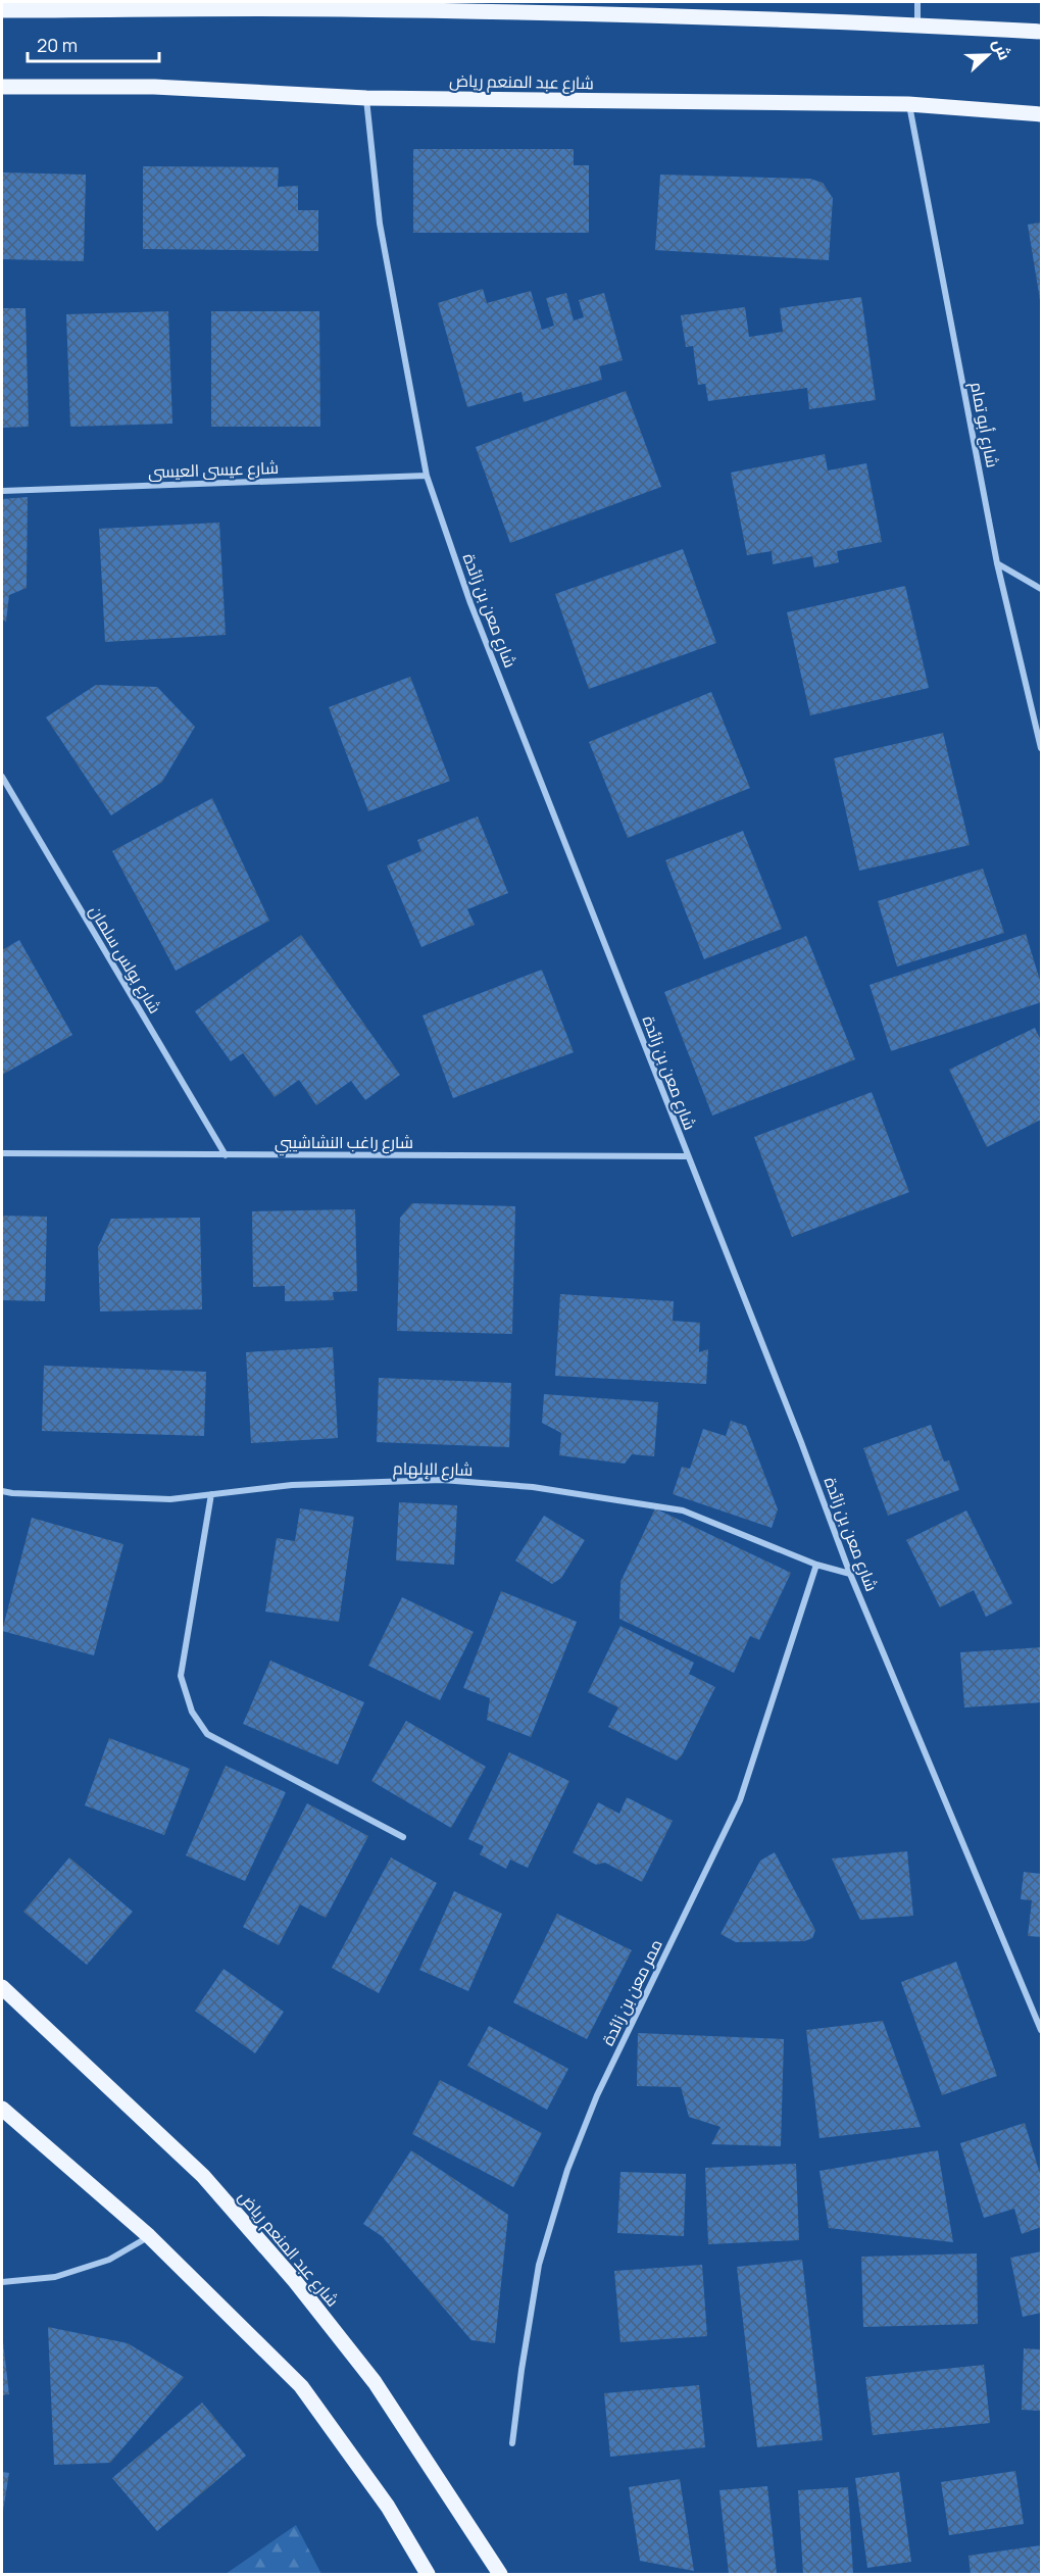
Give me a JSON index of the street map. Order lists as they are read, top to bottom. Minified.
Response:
{"streets":{"main road":["شارع عبد المنعم رياض"],"street":["شارع أبو تمام","شارع عيسى العيسى","شارع معن بن زائدة","شارع بولس سلمان","شارع راغب النشاشيبي","شارع الإلهام","ممر معن بن زائدة"]},"crossings":[["شارع عبد المنعم رياض","شارع أبو تمام"],["شارع عبد المنعم رياض","شارع معن بن زائدة"],["شارع عيسى العيسى","شارع معن بن زائدة"],["شارع معن بن زائدة","شارع راغب النشاشيبي"],["شارع معن بن زائدة","شارع الإلهام"],["شارع بولس سلمان","شارع راغب النشاشيبي"],["شارع الإلهام","ممر معن بن زائدة"]],"scale_bar":"20 m","north":"right"}
